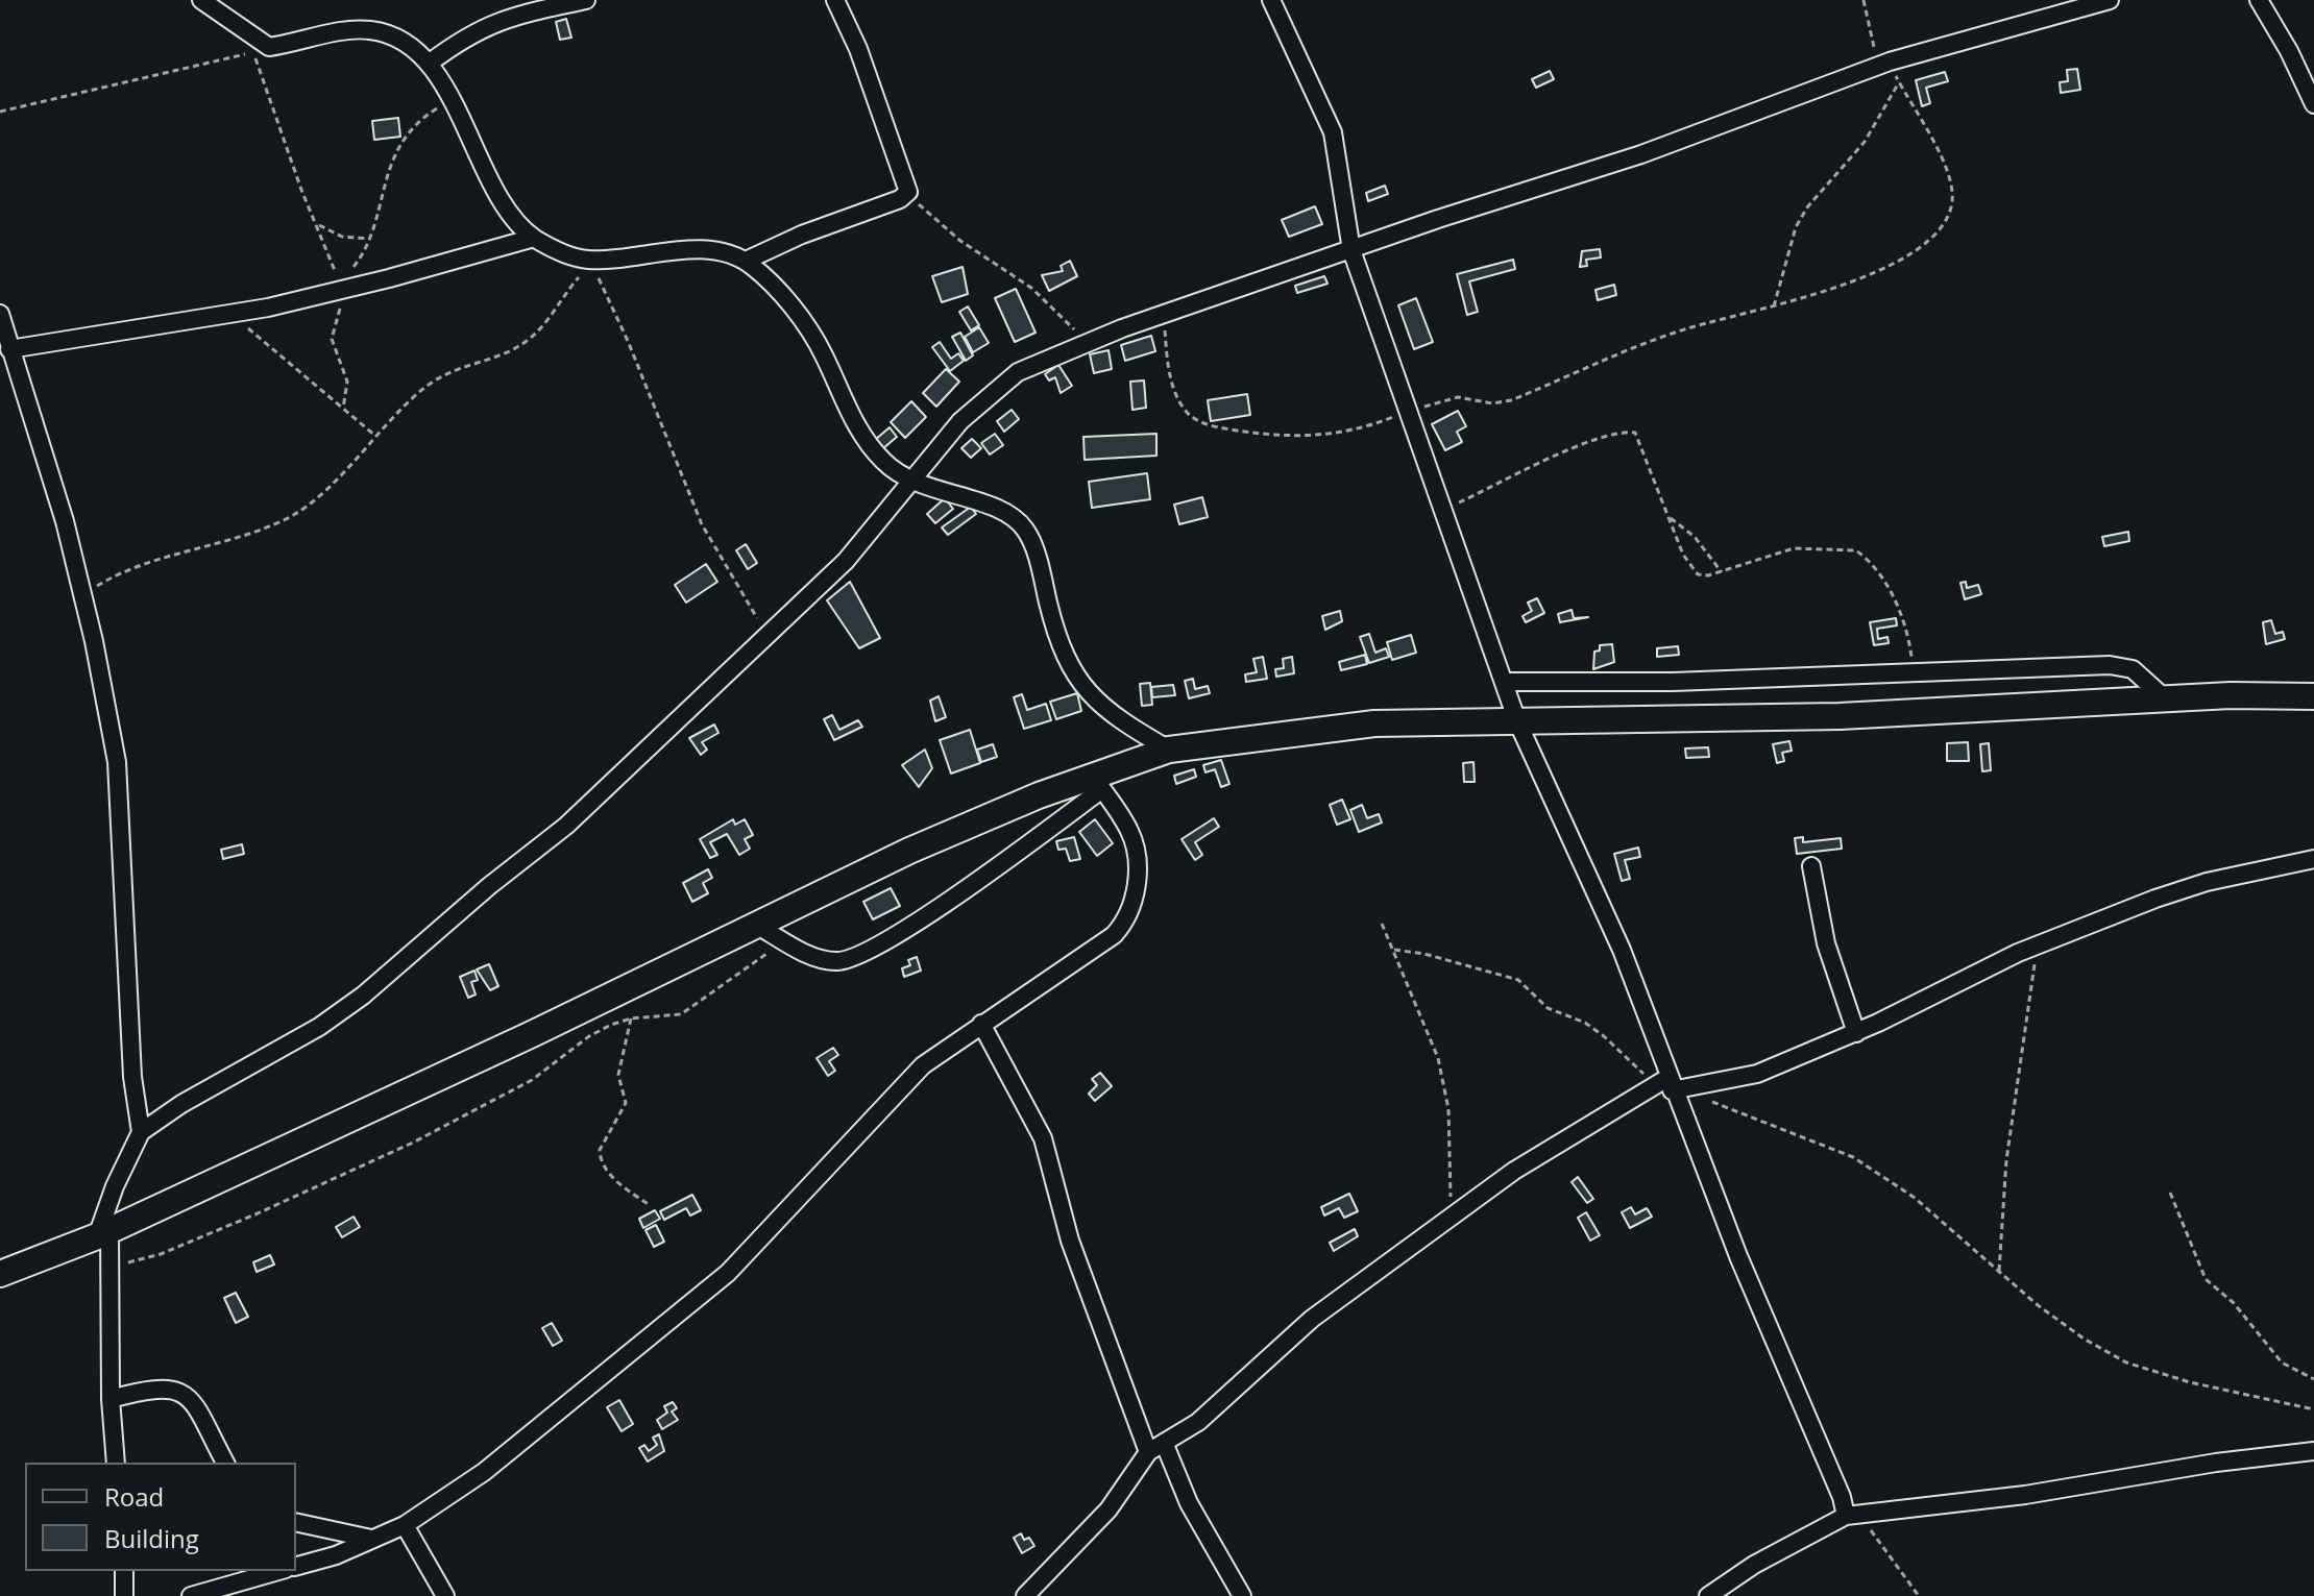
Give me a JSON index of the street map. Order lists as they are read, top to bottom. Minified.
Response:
{"legend":["Road","Building"]}
